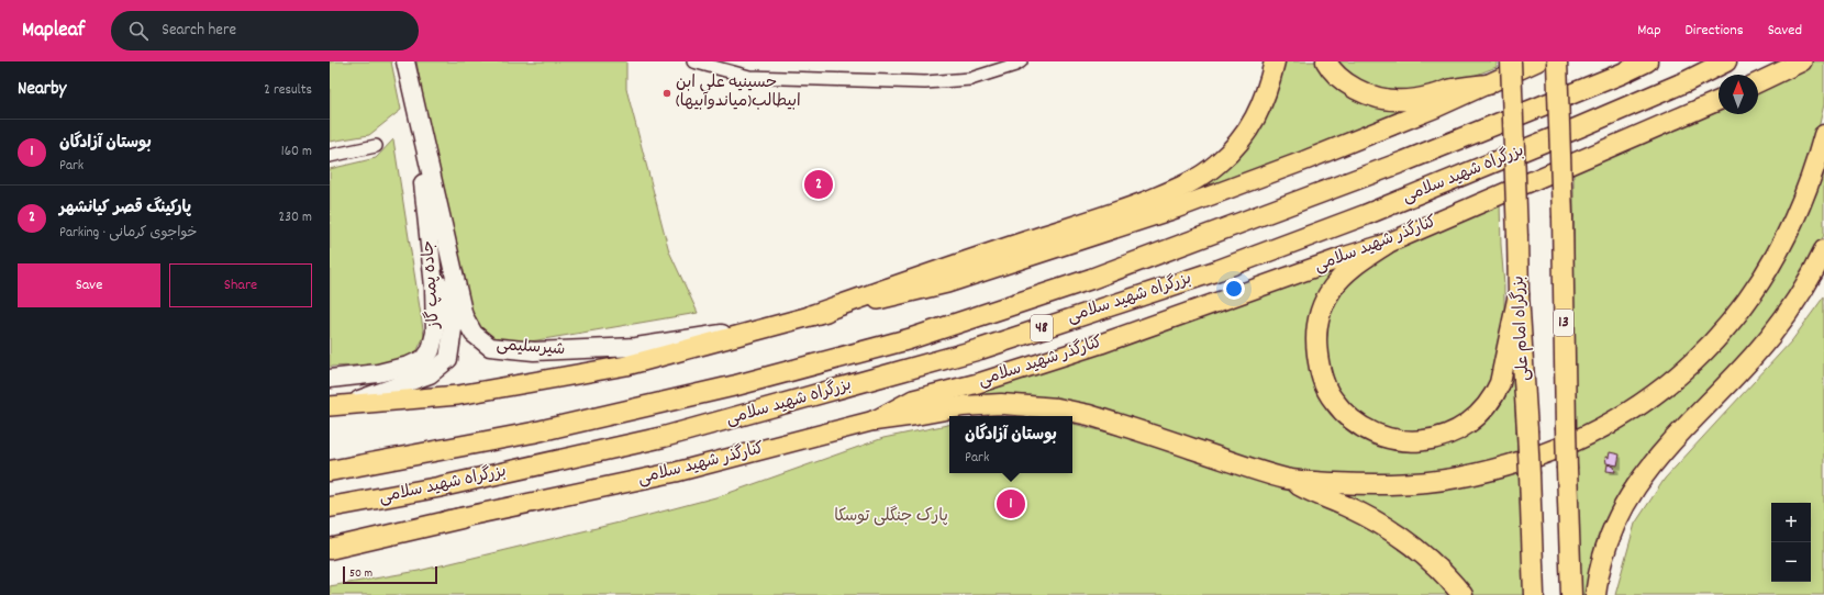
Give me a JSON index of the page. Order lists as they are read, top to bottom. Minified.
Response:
{"streets":{"highway":["بزرگراه شهید سلامی","13","48","بزرگراه امام علی"],"main road":["کنارگذر شهید سلامی","جاده پمپ گاز","شیرسلیمی"]},"crossings":[["جاده پمپ گاز","شیرسلیمی"]],"parks":["پارک جنگلی توسکا"],"places":["حسینیه علی ابن ابیطالب(میاندوآبیها)"],"scale_bar":"50 m","north":"top","page":{"header":"Mapleaf","search":"Search here","nav":["Map","Directions","Saved"],"heading":["Nearby","2 results"],"list":[{"mark":"1","name":"بوستان آزادگان","note":"Park","value":"160 m"},{"mark":"2","name":"پارکینگ قصر کیانشهر","note":"Parking · خواجوی کرمانی","value":"230 m"}],"pins":["2","1"],"buttons":["Save","Share"],"popup":["بوستان آزادگان","Park"],"map_buttons":["+","−"],"scale":"50 m"}}
